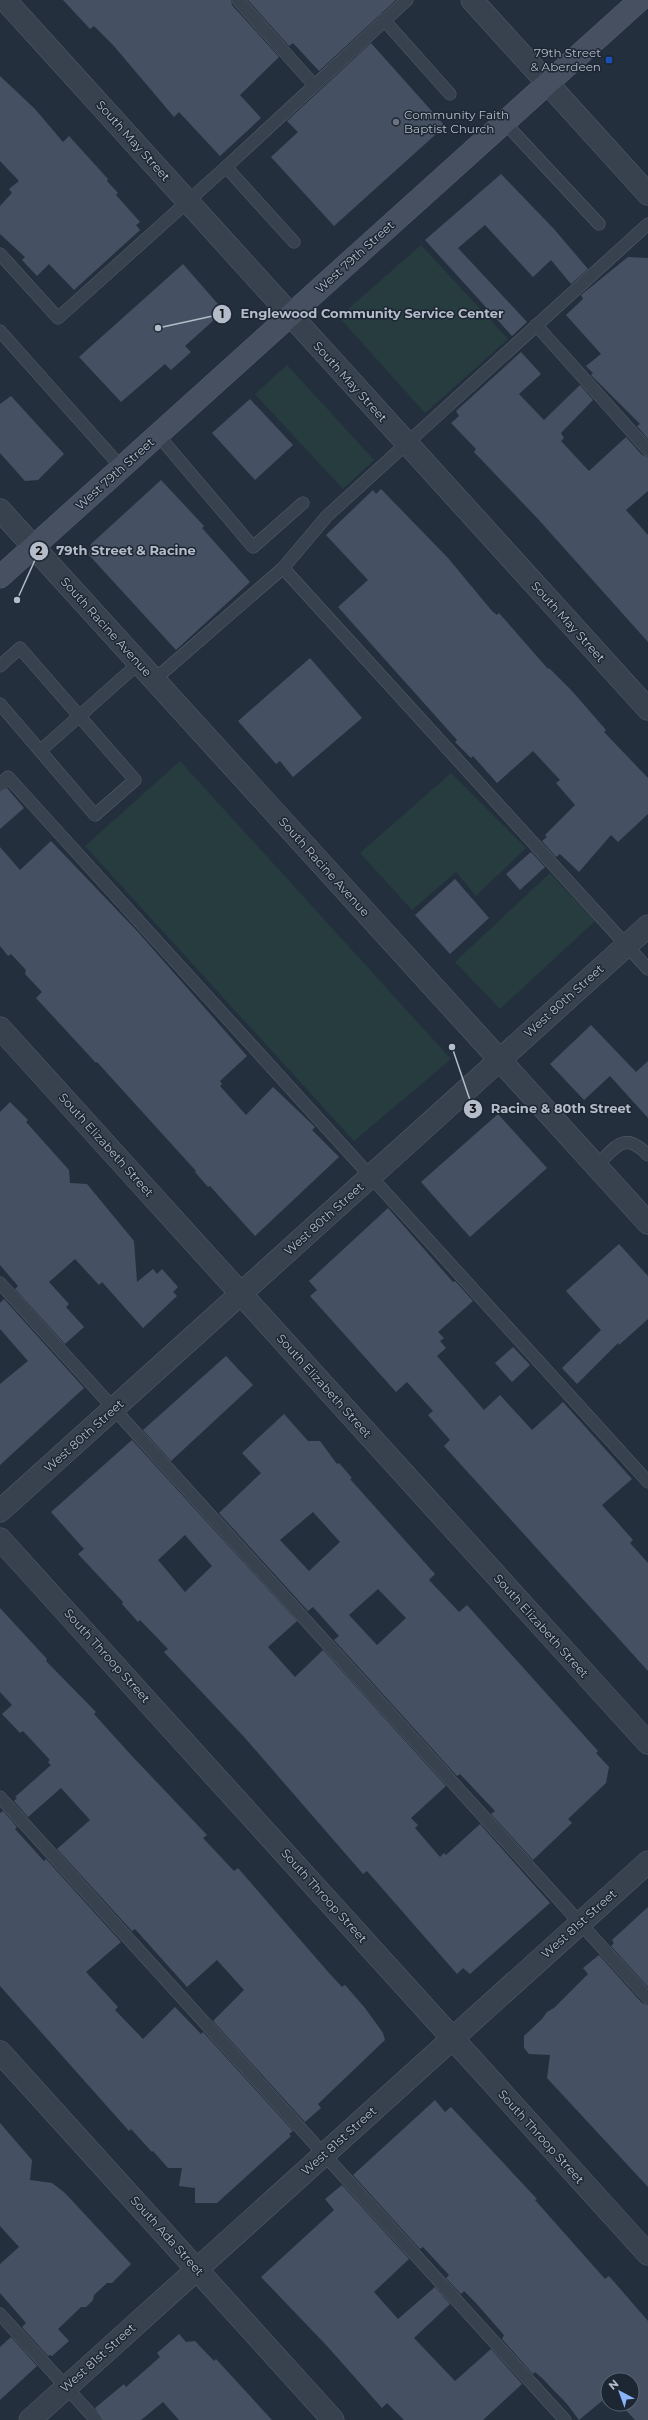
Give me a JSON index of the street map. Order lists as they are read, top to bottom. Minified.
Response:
{"streets":{"main road":["West 79th Street"],"street":["South May Street","South Racine Avenue","West 80th Street","South Elizabeth Street","South Throop Street","West 81st Street","South Ada Street"]},"crossings":[["South May Street","West 79th Street"],["West 79th Street","South Racine Avenue"],["South Racine Avenue","West 80th Street"],["West 80th Street","South Elizabeth Street"],["South Throop Street","West 81st Street"],["West 81st Street","South Ada Street"]],"places":{"transit":["79th Street & Aberdeen"],"other":["Community Faith Baptist Church","Englewood Community Service Center","79th Street & Racine","Racine & 80th Street"]},"north":"top left"}
